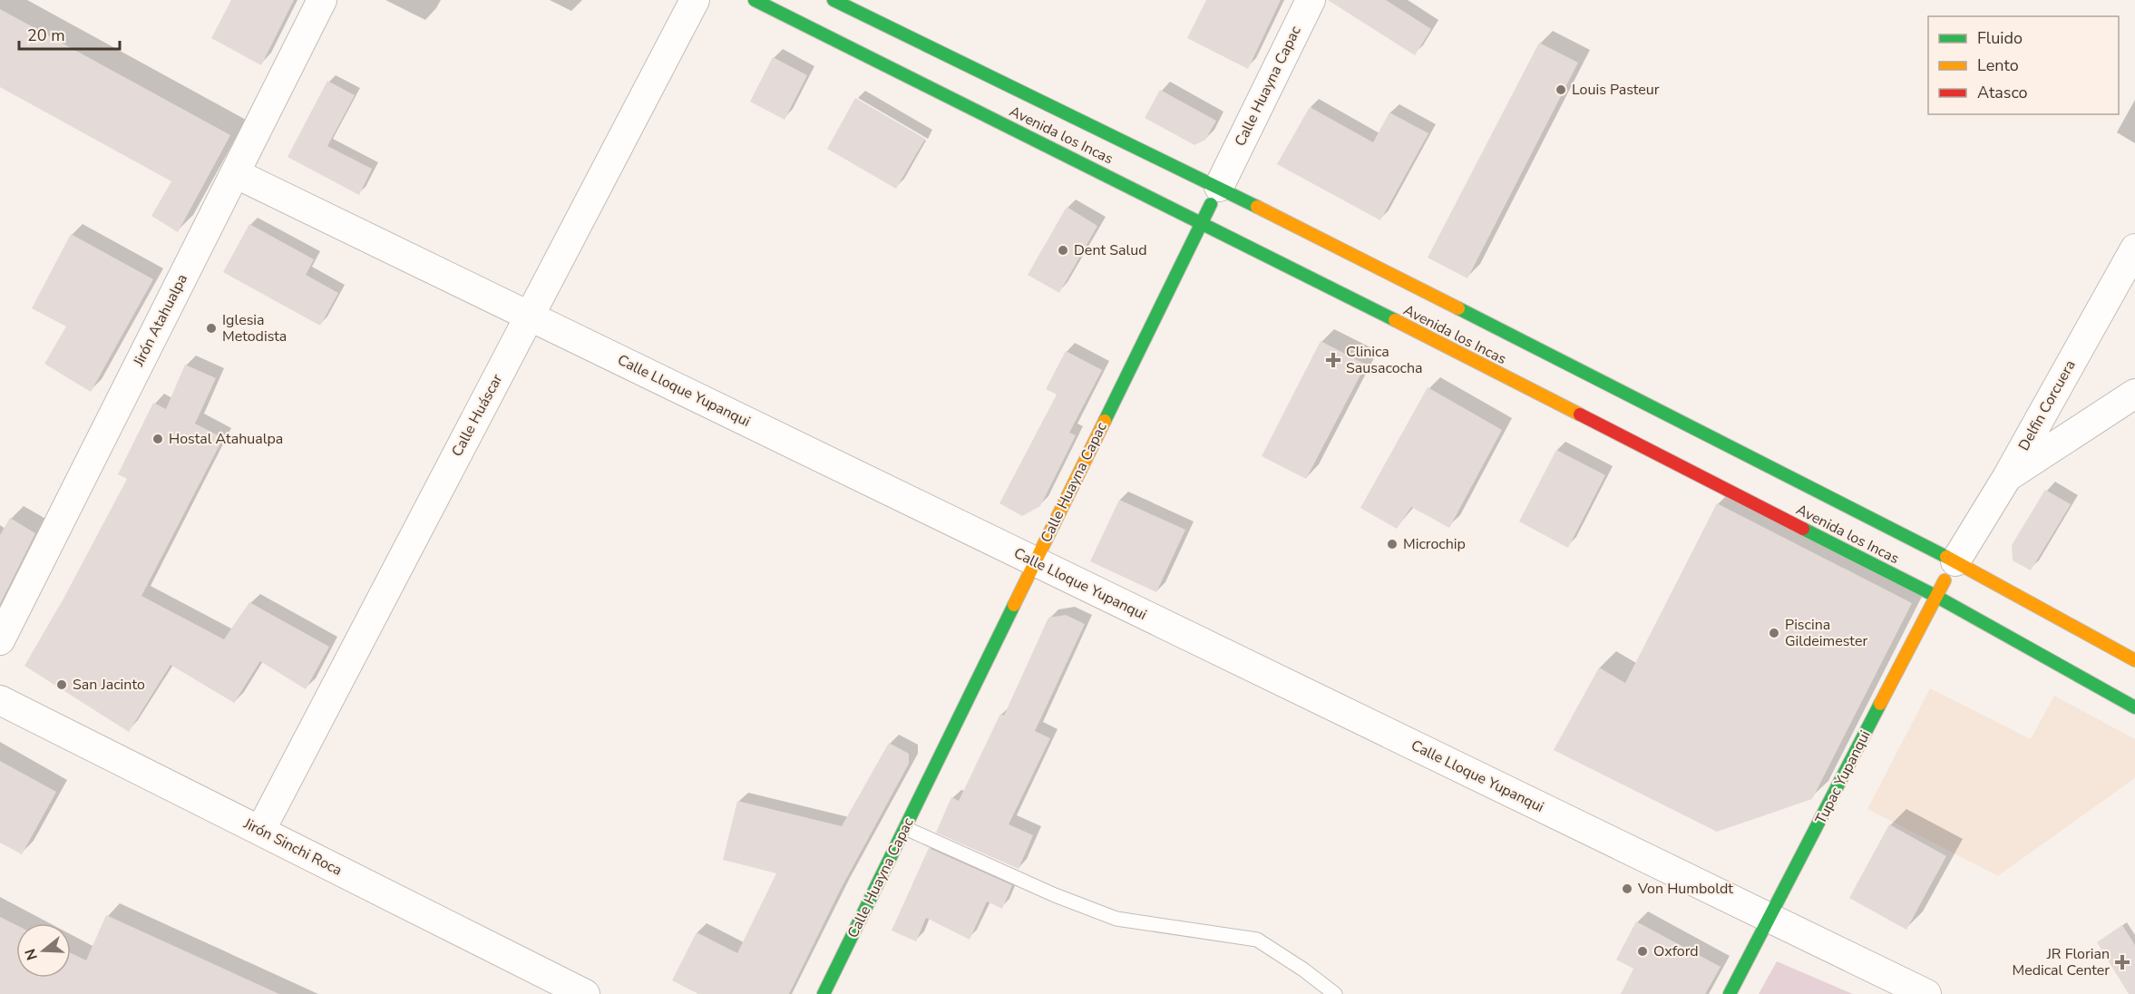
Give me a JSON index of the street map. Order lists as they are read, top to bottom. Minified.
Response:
{"streets":{"street":["Calle Huayna Capac","Avenida los Incas","Jirón Atahualpa","Calle Lloque Yupanqui","Delfin Corcuera","Calle Huáscar","Tupac Yupanqui","Jirón Sinchi Roca"]},"crossings":[["Calle Huayna Capac","Avenida los Incas"],["Calle Huayna Capac","Calle Lloque Yupanqui"],["Avenida los Incas","Delfin Corcuera"],["Avenida los Incas","Tupac Yupanqui"],["Jirón Atahualpa","Calle Lloque Yupanqui"],["Calle Lloque Yupanqui","Calle Huáscar"],["Calle Lloque Yupanqui","Tupac Yupanqui"],["Delfin Corcuera","Tupac Yupanqui"],["Calle Huáscar","Jirón Sinchi Roca"]],"places":{"other":["Louis Pasteur","Dent Salud","Iglesia Metodista","Hostal Atahualpa","Microchip","Piscina Gildeimester","San Jacinto","Von Humboldt","Oxford"],"health":["Clinica Sausacocha","JR Florian Medical Center"]},"legend":["Fluido","Lento","Atasco"],"scale_bar":"20 m","north":"left"}
